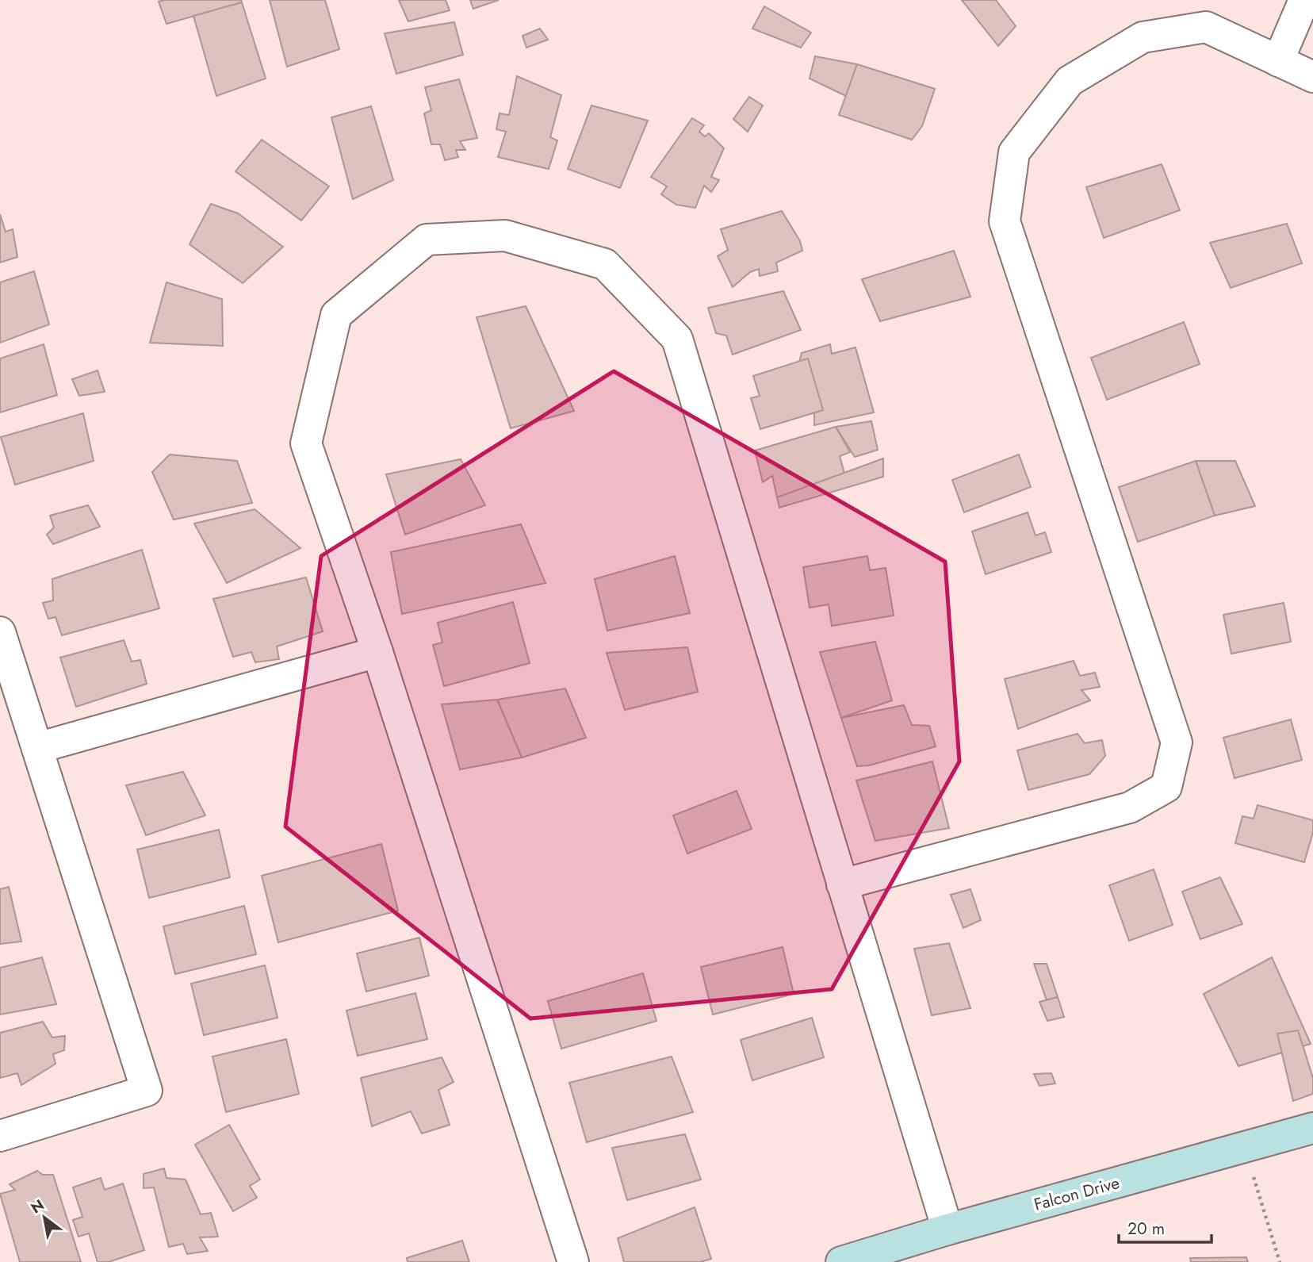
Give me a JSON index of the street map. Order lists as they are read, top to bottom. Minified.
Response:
{"streets":{"street":["Falcon Drive"]},"scale_bar":"20 m","north":"top left"}
